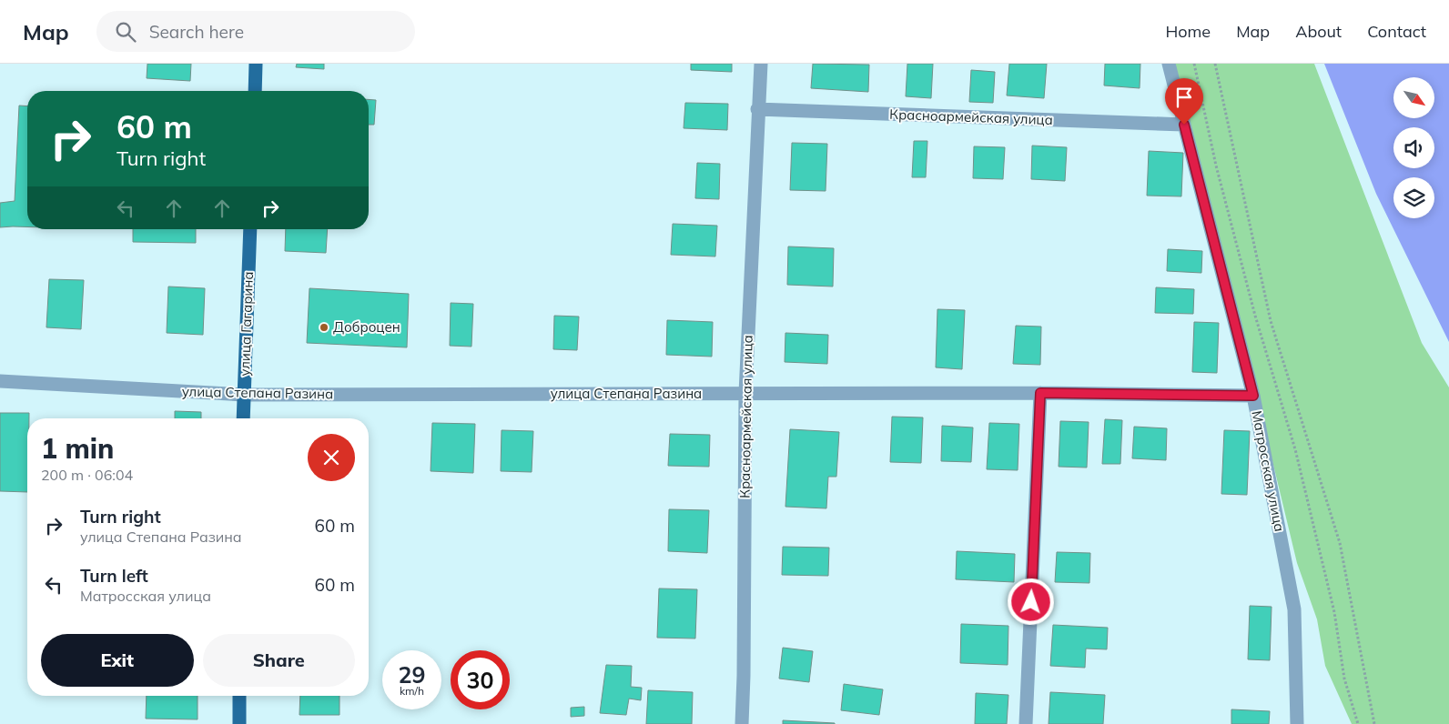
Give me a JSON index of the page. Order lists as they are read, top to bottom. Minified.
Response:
{"streets":{"main road":["улица Гагарина"],"street":["Красноармейская улица","улица Степана Разина","Матросская улица"]},"crossings":[["Красноармейская улица","улица Степана Разина"],["Красноармейская улица","Матросская улица"],["улица Гагарина","улица Степана Разина"],["улица Степана Разина","Матросская улица"]],"places":["Доброцен"],"north":"bottom right","page":{"header":"Map","search":"Search here","nav":["Home","Map","About","Contact"],"turn":["60 m","Turn right"],"heading":["1 min","200 m · 06:04"],"list":[{"name":"Turn right","note":"улица Степана Разина","value":"60 m"},{"name":"Turn left","note":"Матросская улица","value":"60 m"}],"buttons":["Exit","Share"],"speed":"29 km/h","limit":"30"}}
